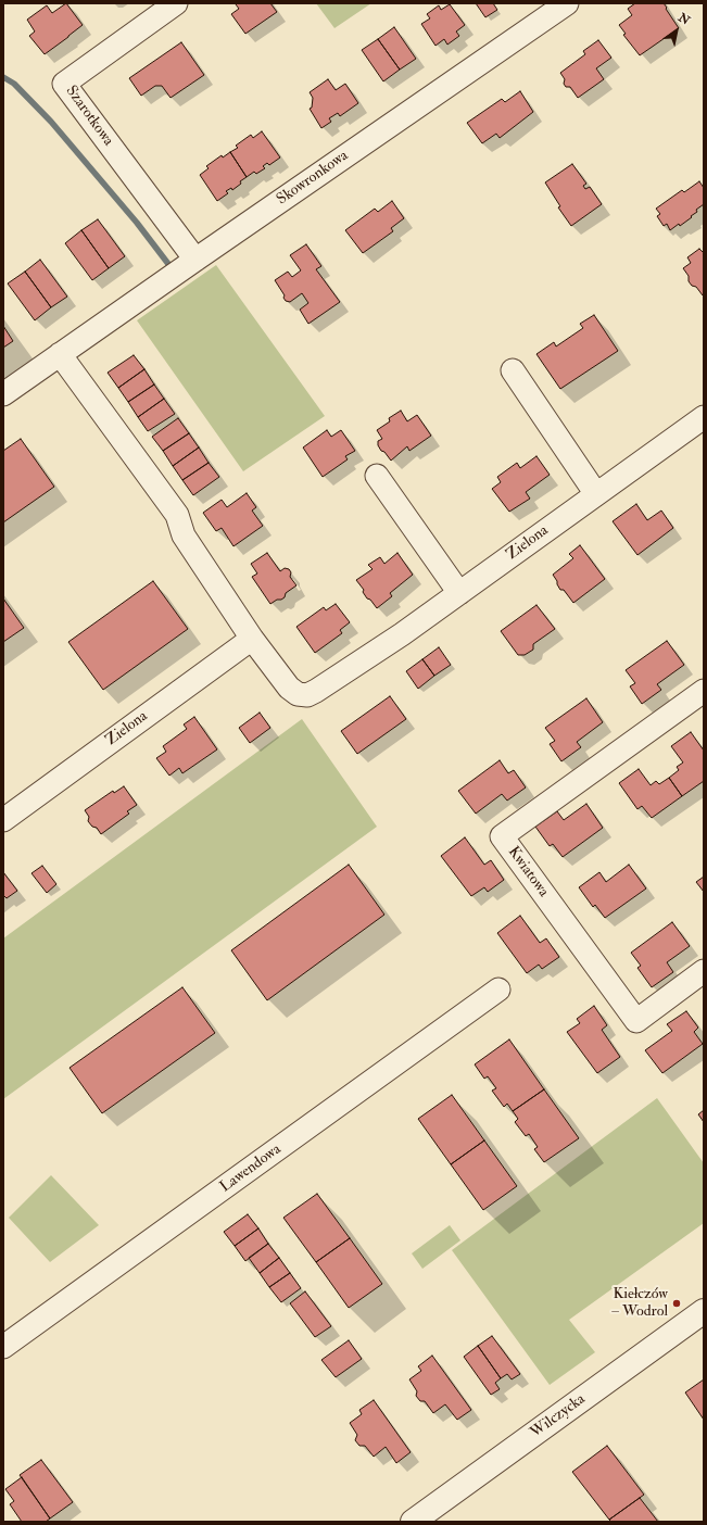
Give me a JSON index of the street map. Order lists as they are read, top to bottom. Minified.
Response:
{"streets":{"street":["Szarotkowa","Skowronkowa","Zielona","Kwiatowa","Lawendowa","Wilczycka"]},"crossings":[["Szarotkowa","Skowronkowa"],["Skowronkowa","Zielona"]],"places":["Kiełczów – Wodrol"],"north":"top right"}
